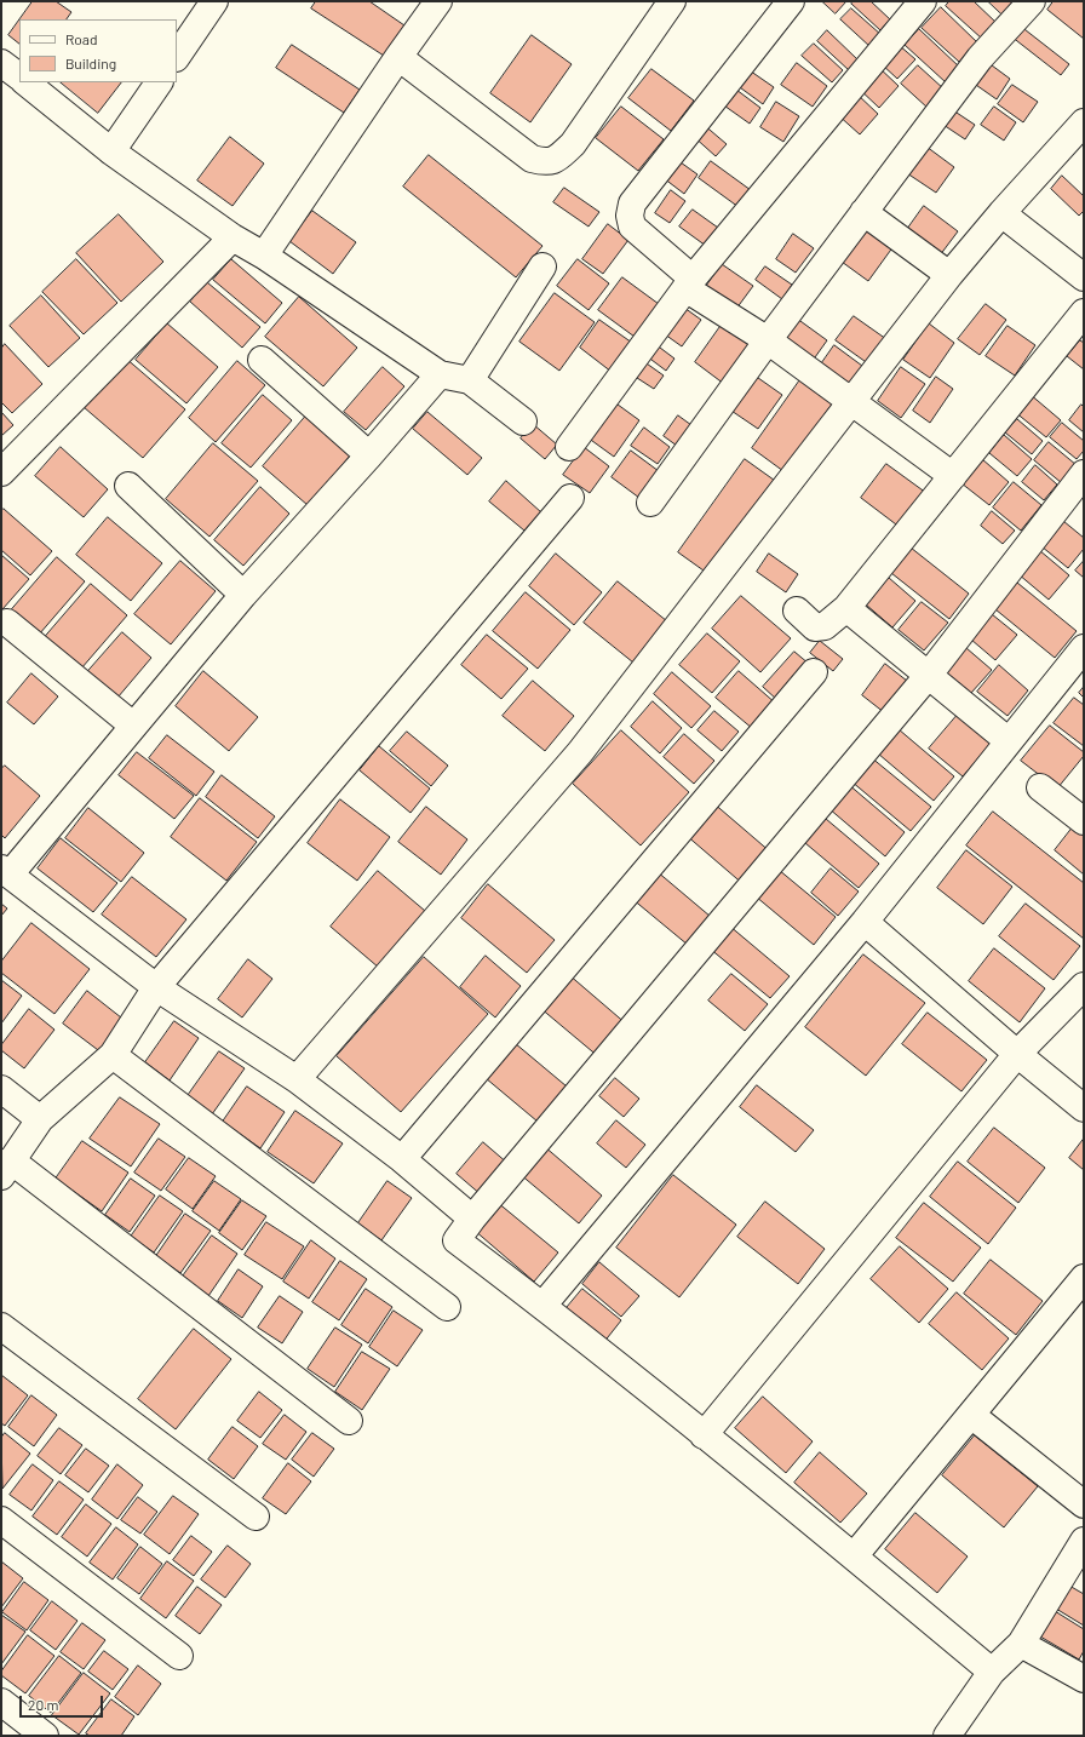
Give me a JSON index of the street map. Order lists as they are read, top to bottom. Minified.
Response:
{"legend":["Road","Building"],"scale_bar":"20 m"}
